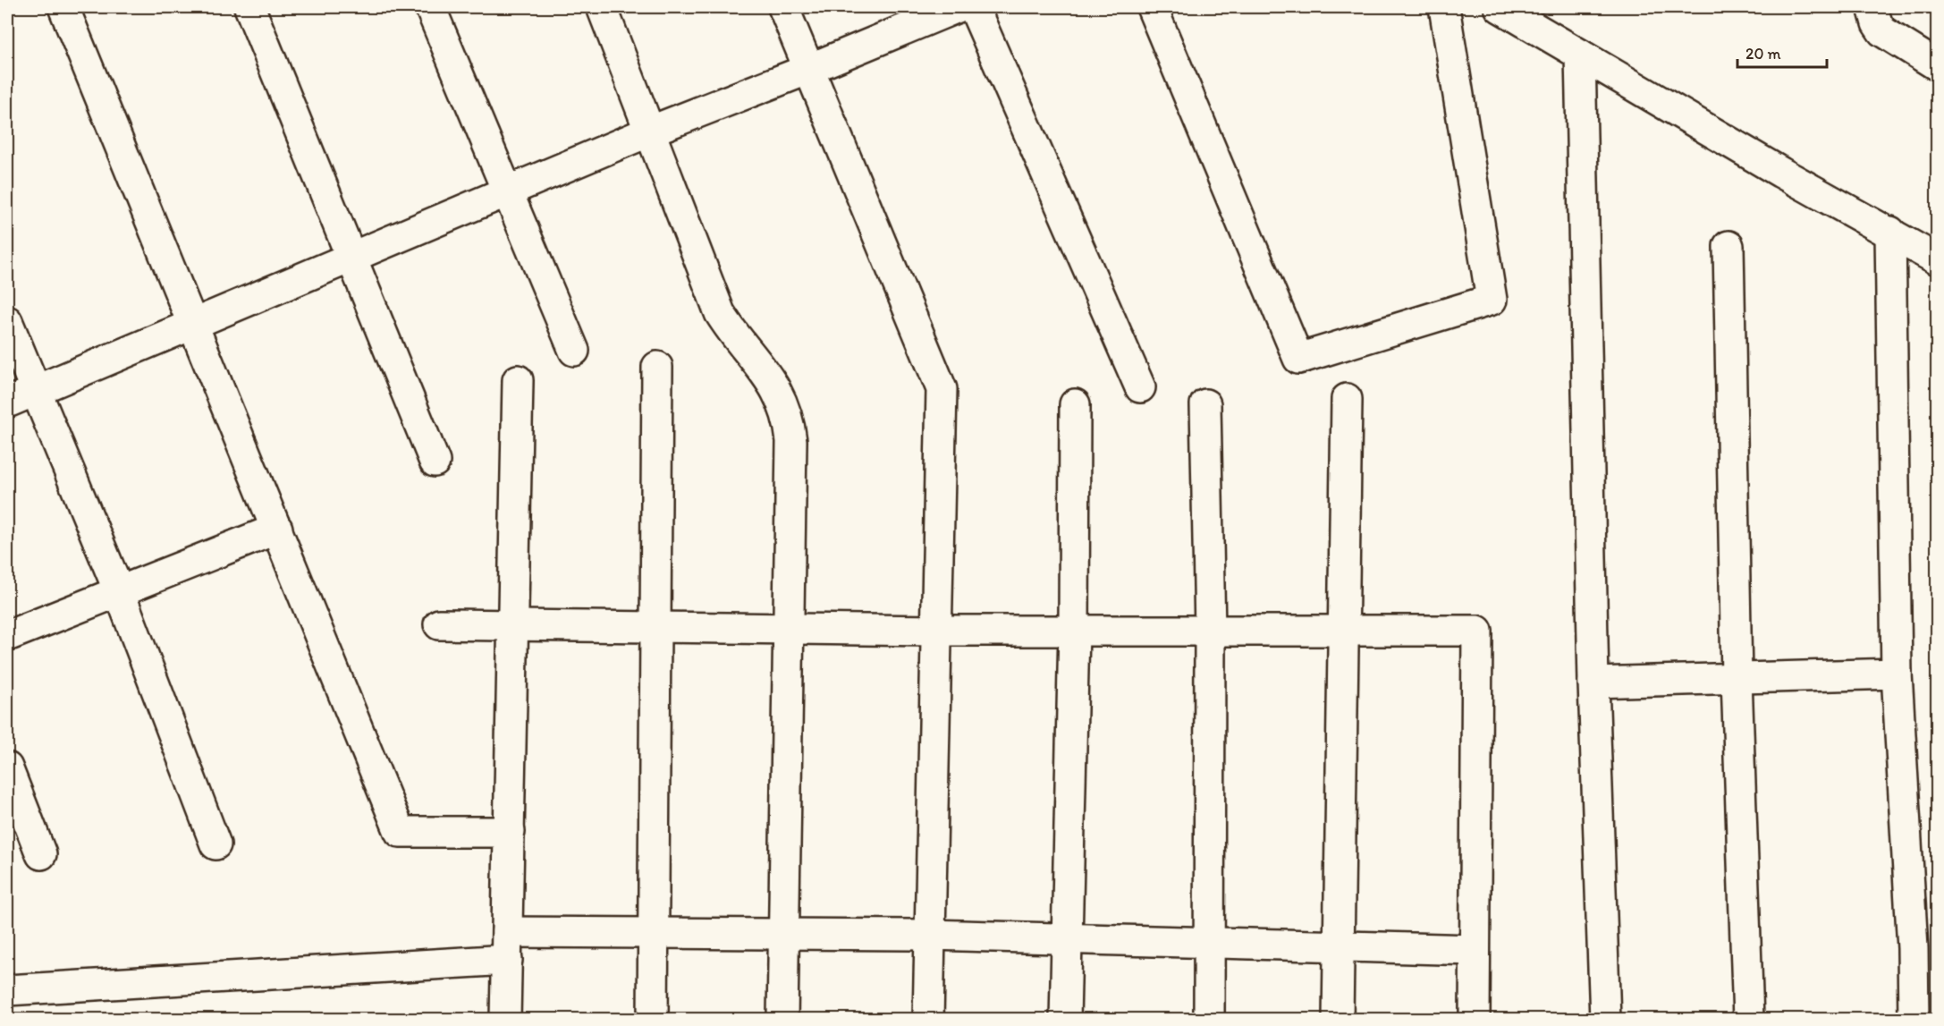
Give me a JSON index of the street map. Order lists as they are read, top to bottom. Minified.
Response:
{"scale_bar":"20 m"}
